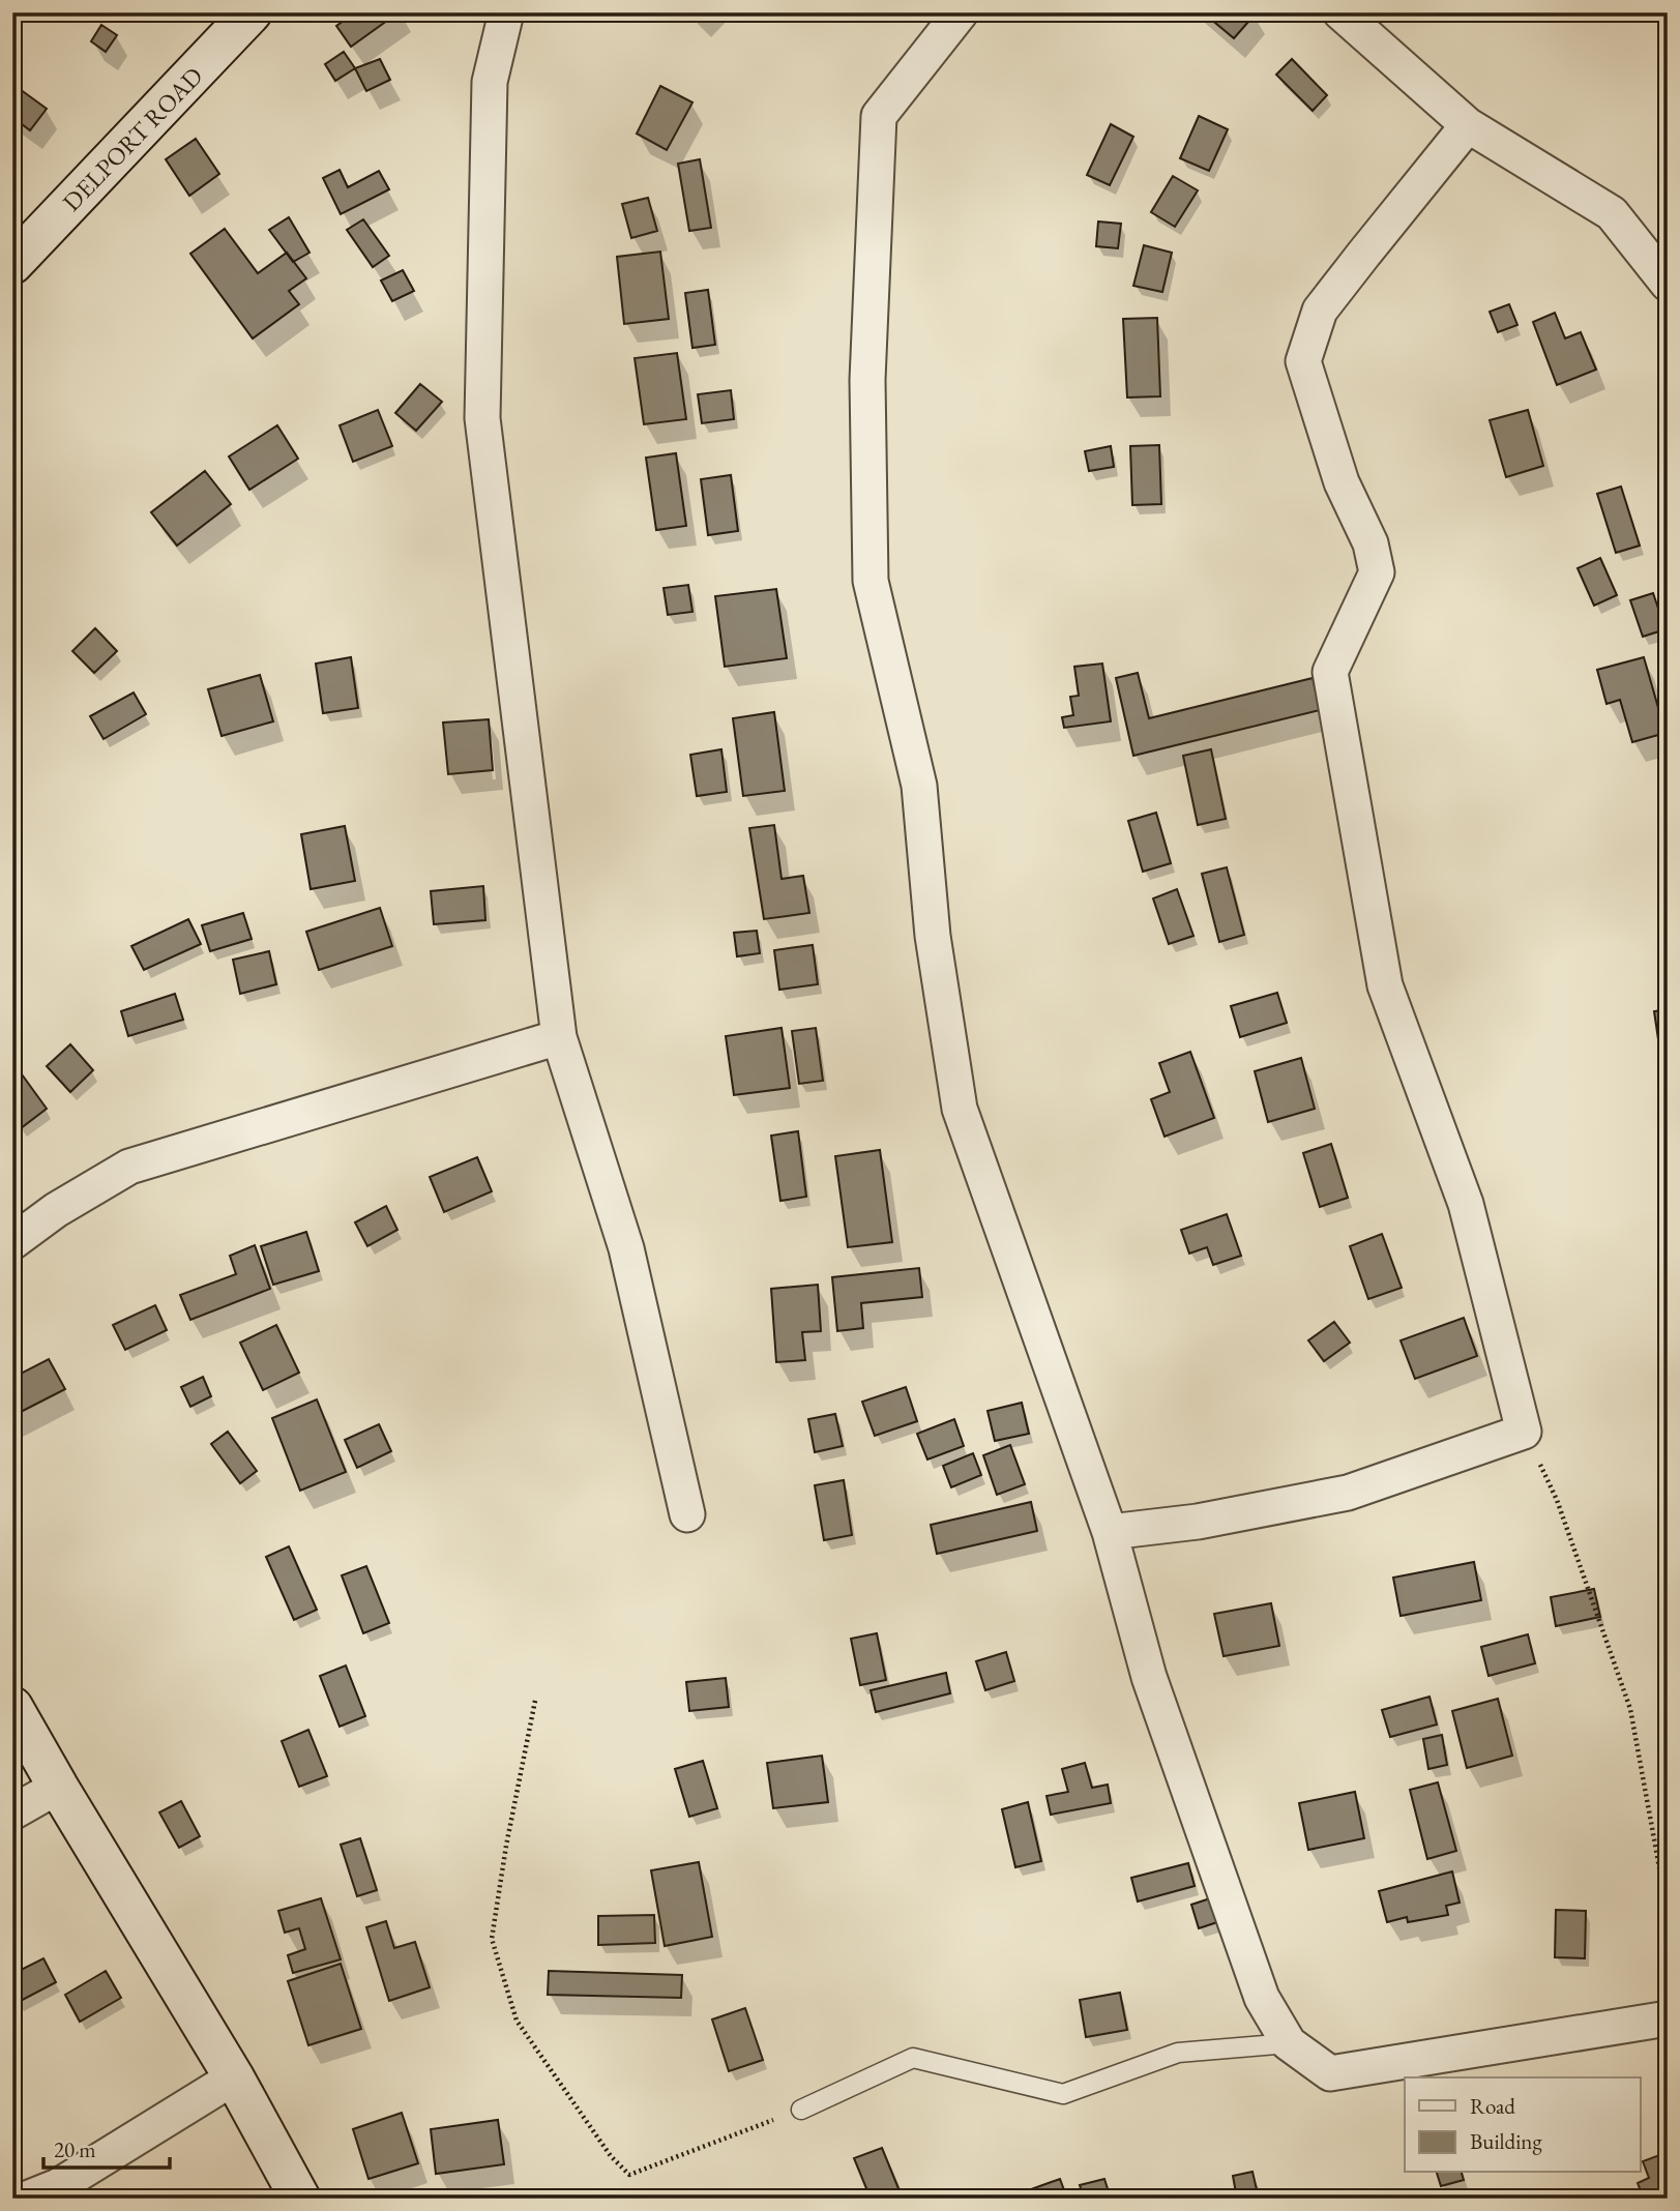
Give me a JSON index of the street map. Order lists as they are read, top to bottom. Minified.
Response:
{"streets":{"street":["DELPORT ROAD"]},"legend":["Road","Building"],"scale_bar":"20 m"}
